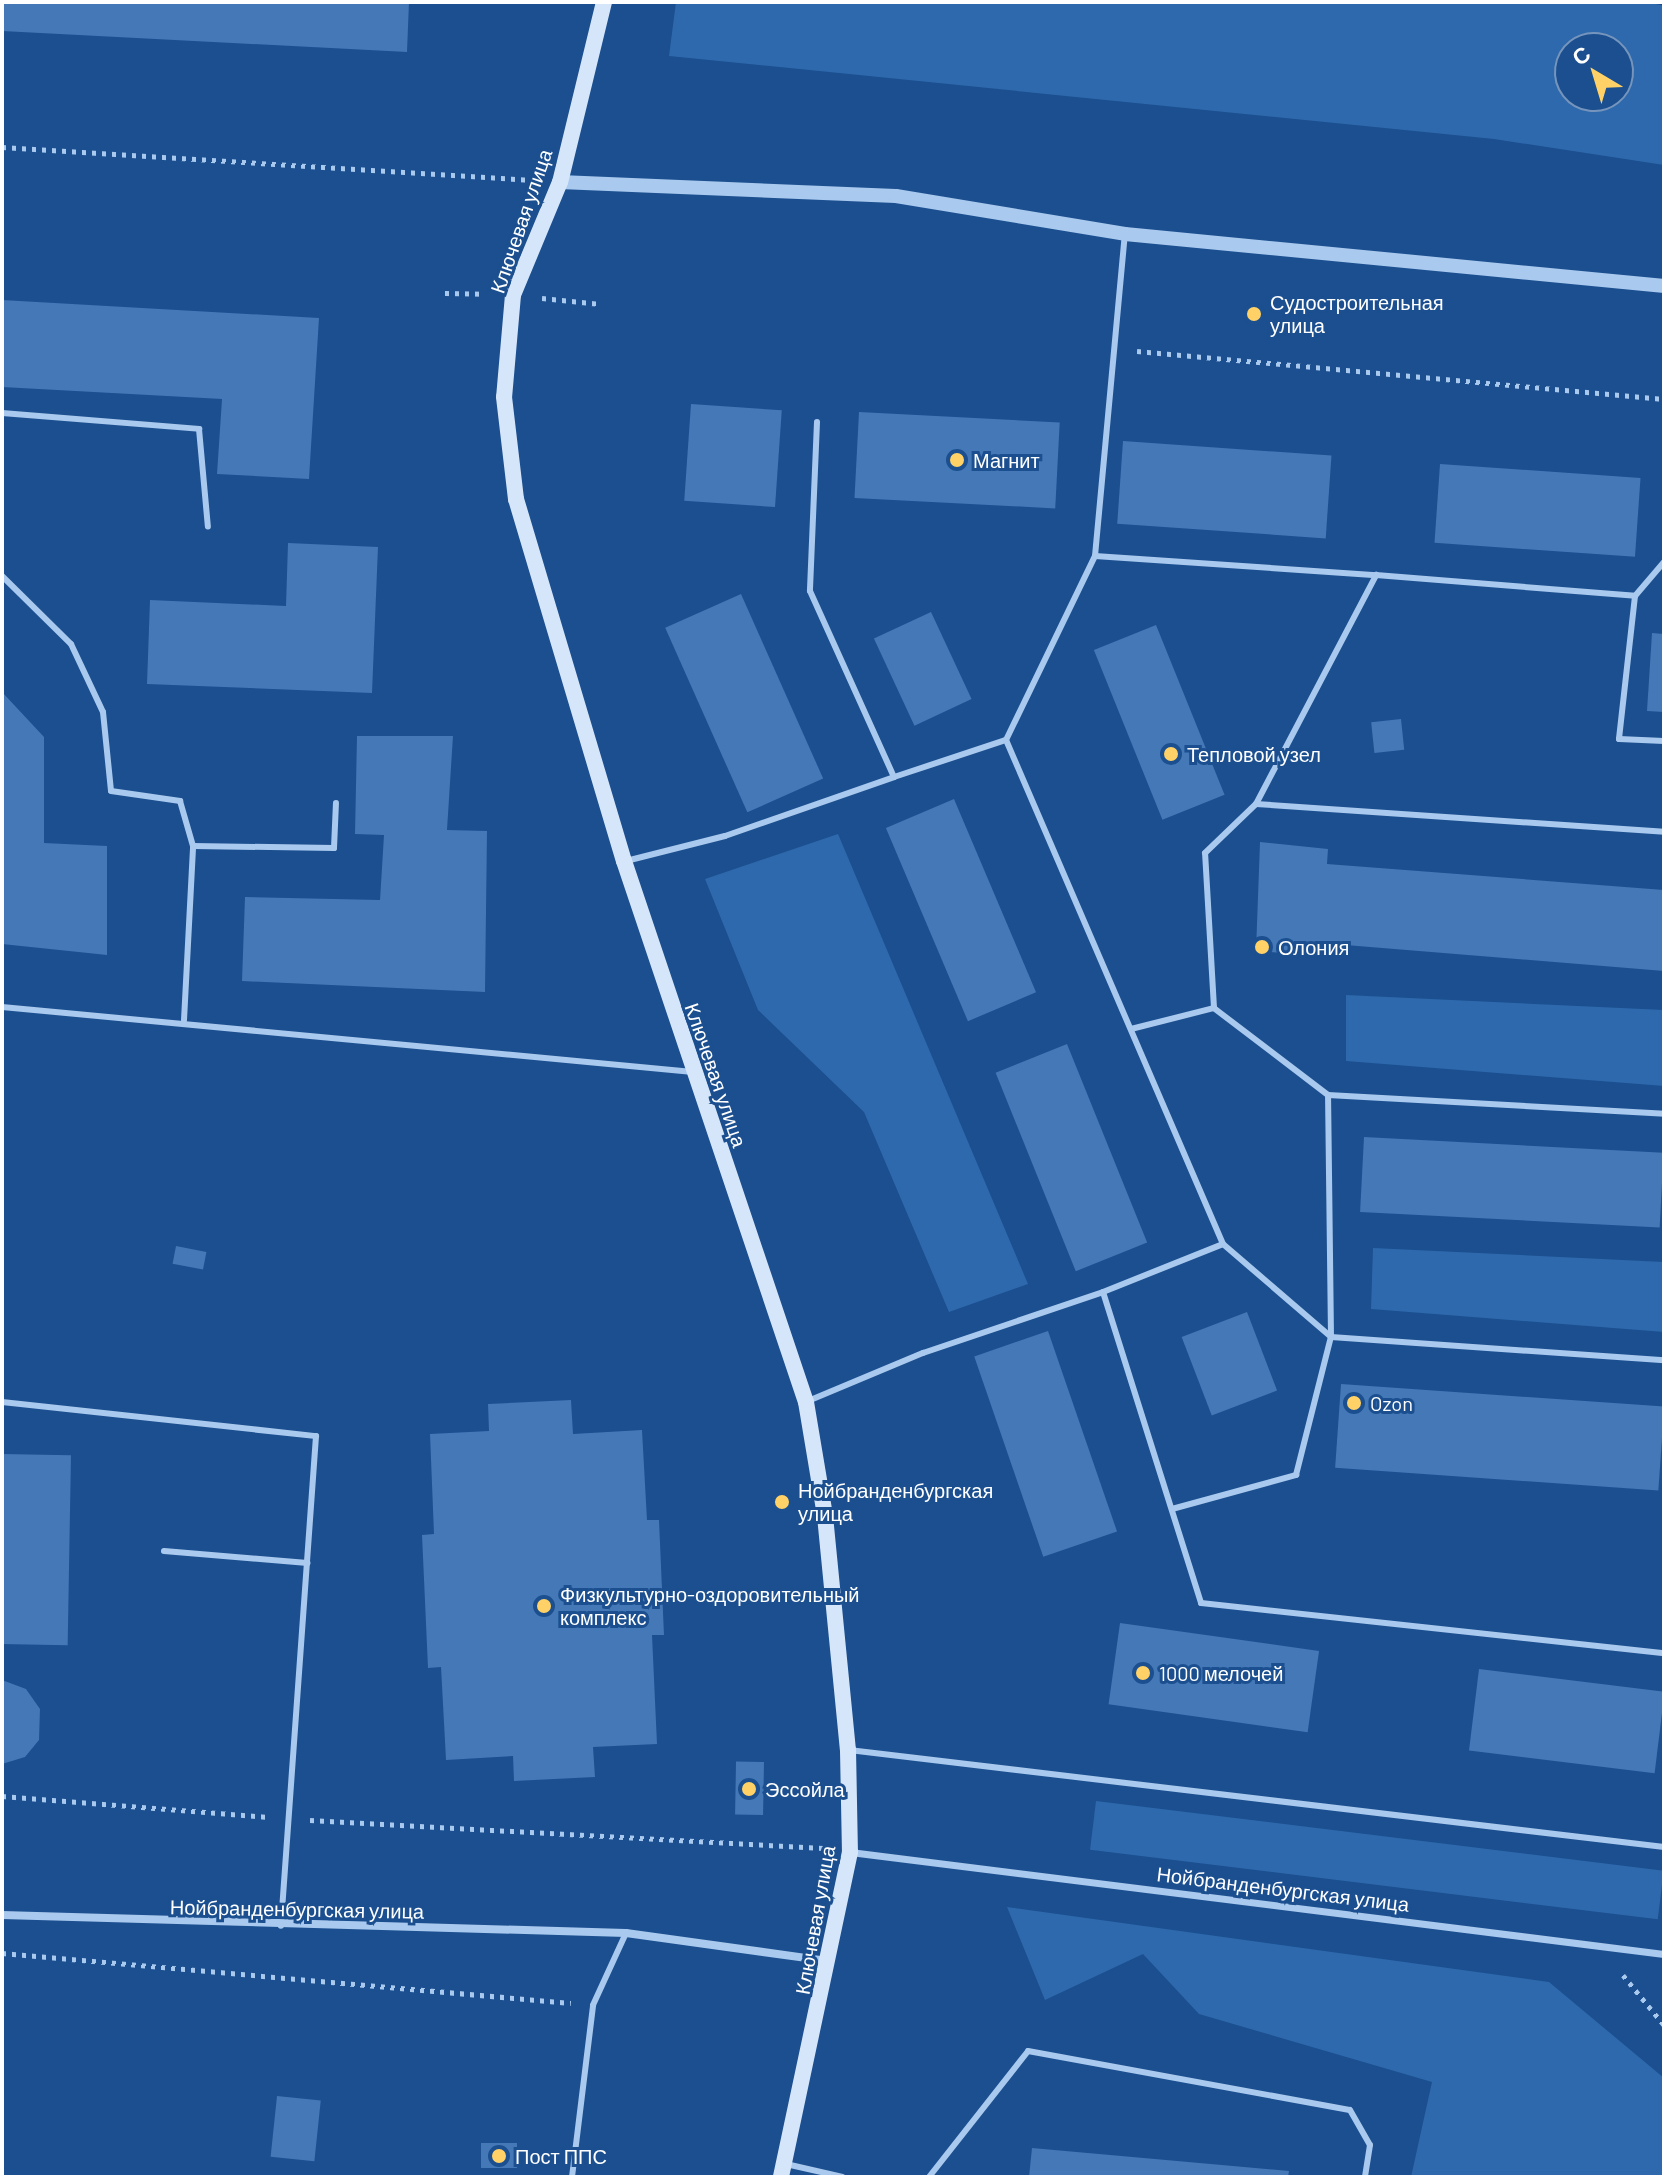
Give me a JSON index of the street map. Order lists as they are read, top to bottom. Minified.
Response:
{"streets":{"main road":["Ключевая улица"],"street":["Нойбранденбургская улица"]},"crossings":[["Ключевая улица","Нойбранденбургская улица"]],"places":["Судостроительная улица","Магнит","Тепловой узел","Олония","Ozon","Нойбранденбургская улица","Физкультурно-оздоровительный комплекс","1000 мелочей","Эссойла","Пост ППС"],"north":"top left"}
